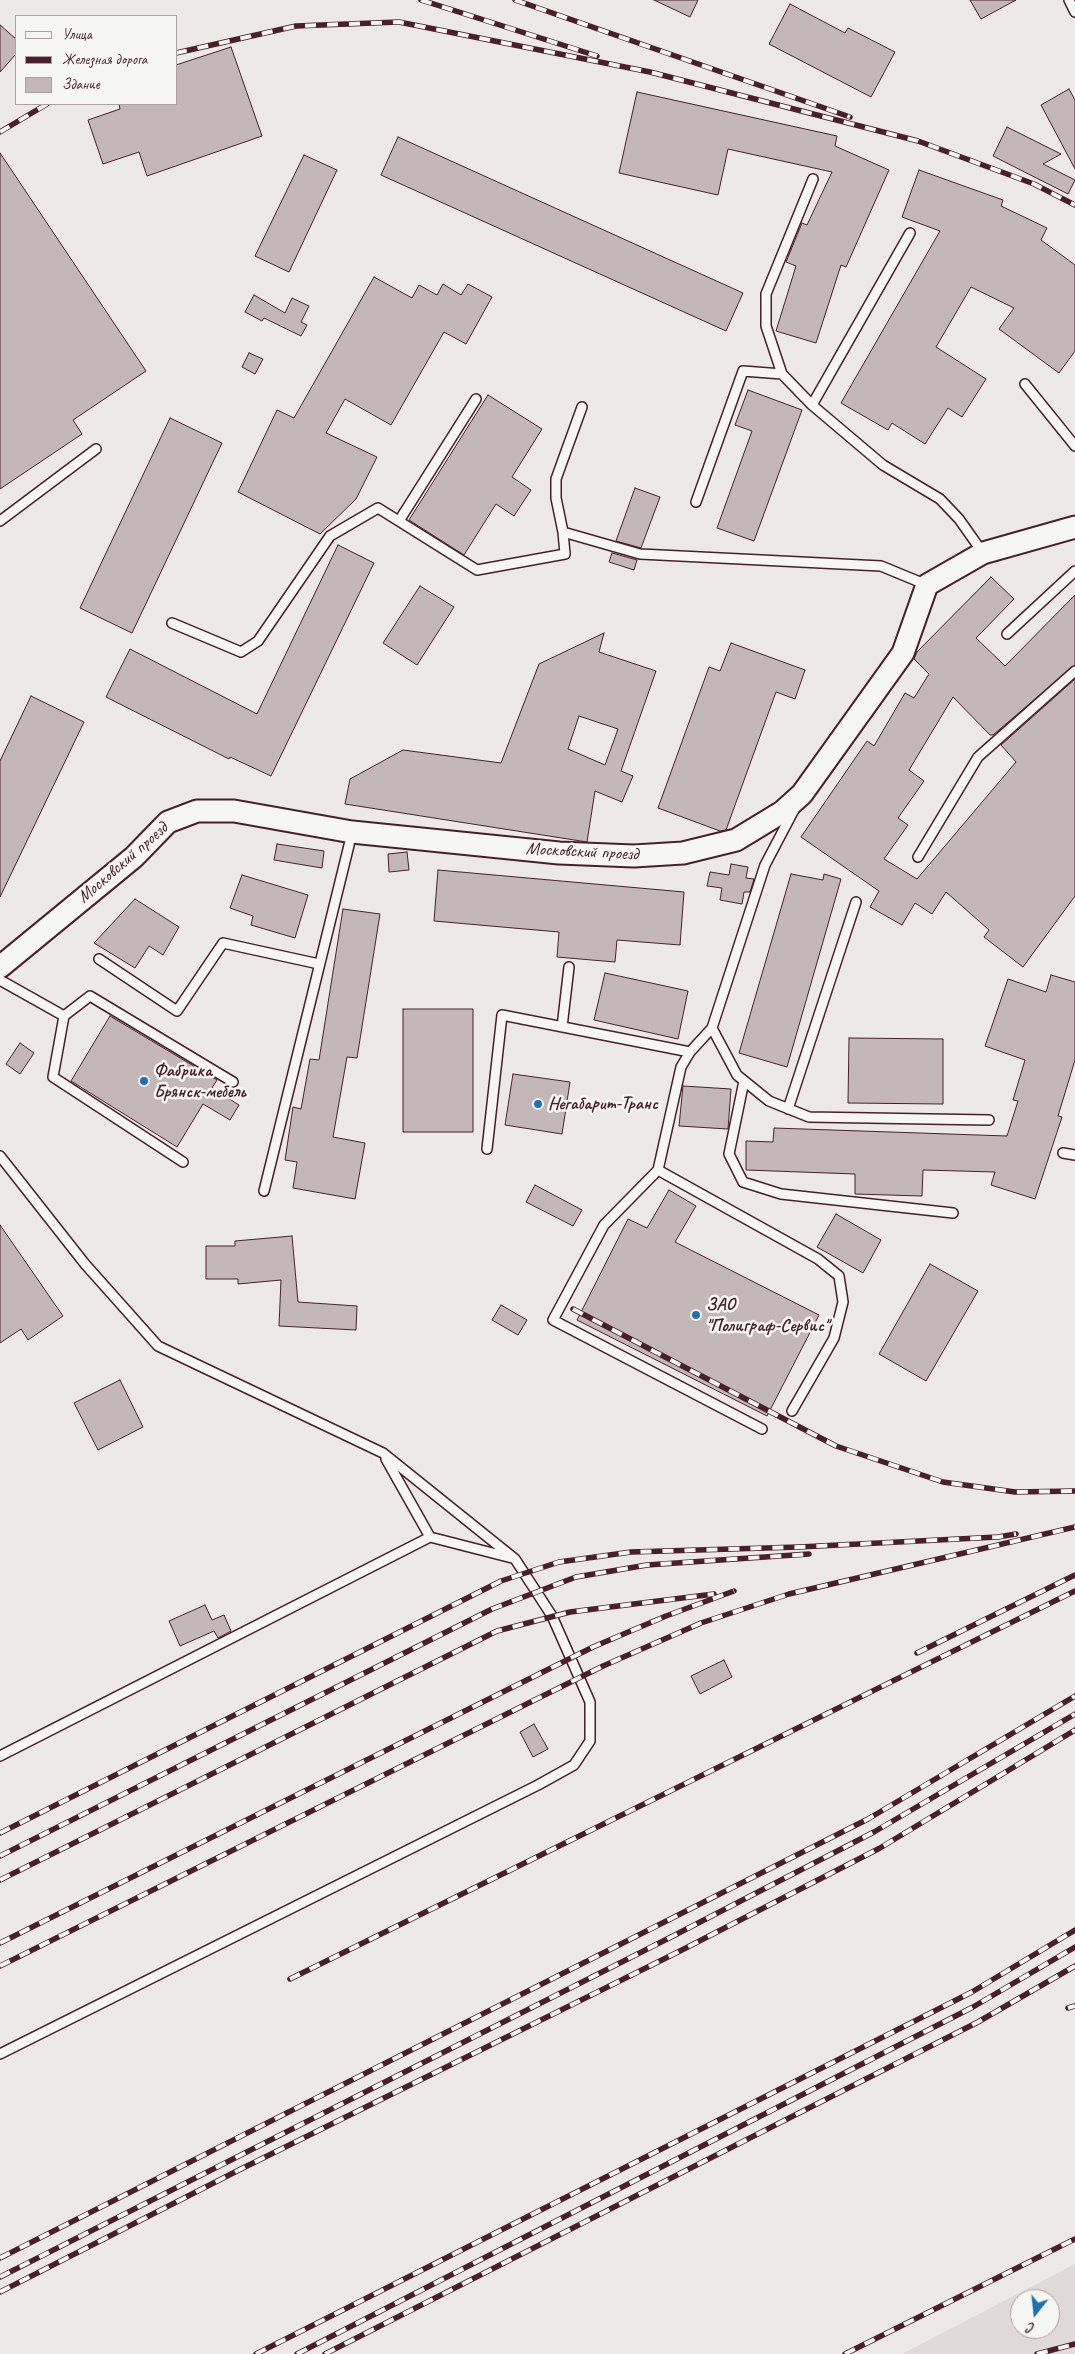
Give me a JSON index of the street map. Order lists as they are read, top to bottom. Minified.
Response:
{"streets":{"street":["Московский проезд"]},"places":["Фабрика Брянск-мебель","Негабарит-Транс","ЗАО \"Полиграф-Сервис\""],"legend":["Улица","Железная дорога","Здание"],"north":"bottom"}
